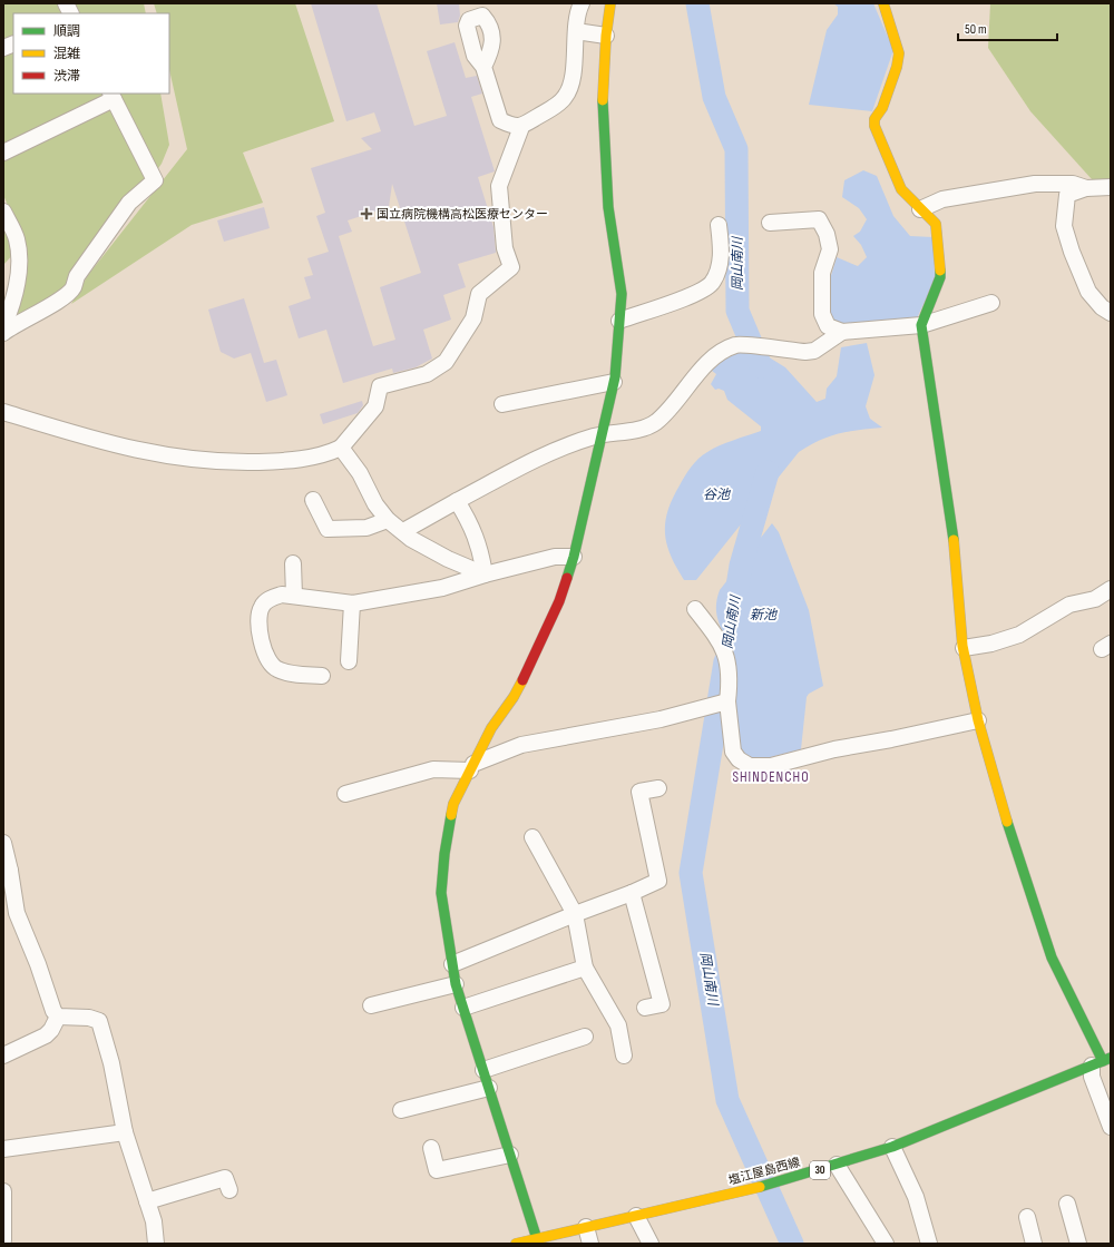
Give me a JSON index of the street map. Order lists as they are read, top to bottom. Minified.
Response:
{"streets":{"street":["30","塩江屋島西線"]},"districts":["SHINDENCHO"],"water":["岡山南川","谷池","新池"],"places":{"health":["国立病院機構高松医療センター"]},"legend":["順調","混雑","渋滞"],"scale_bar":"50 m"}
